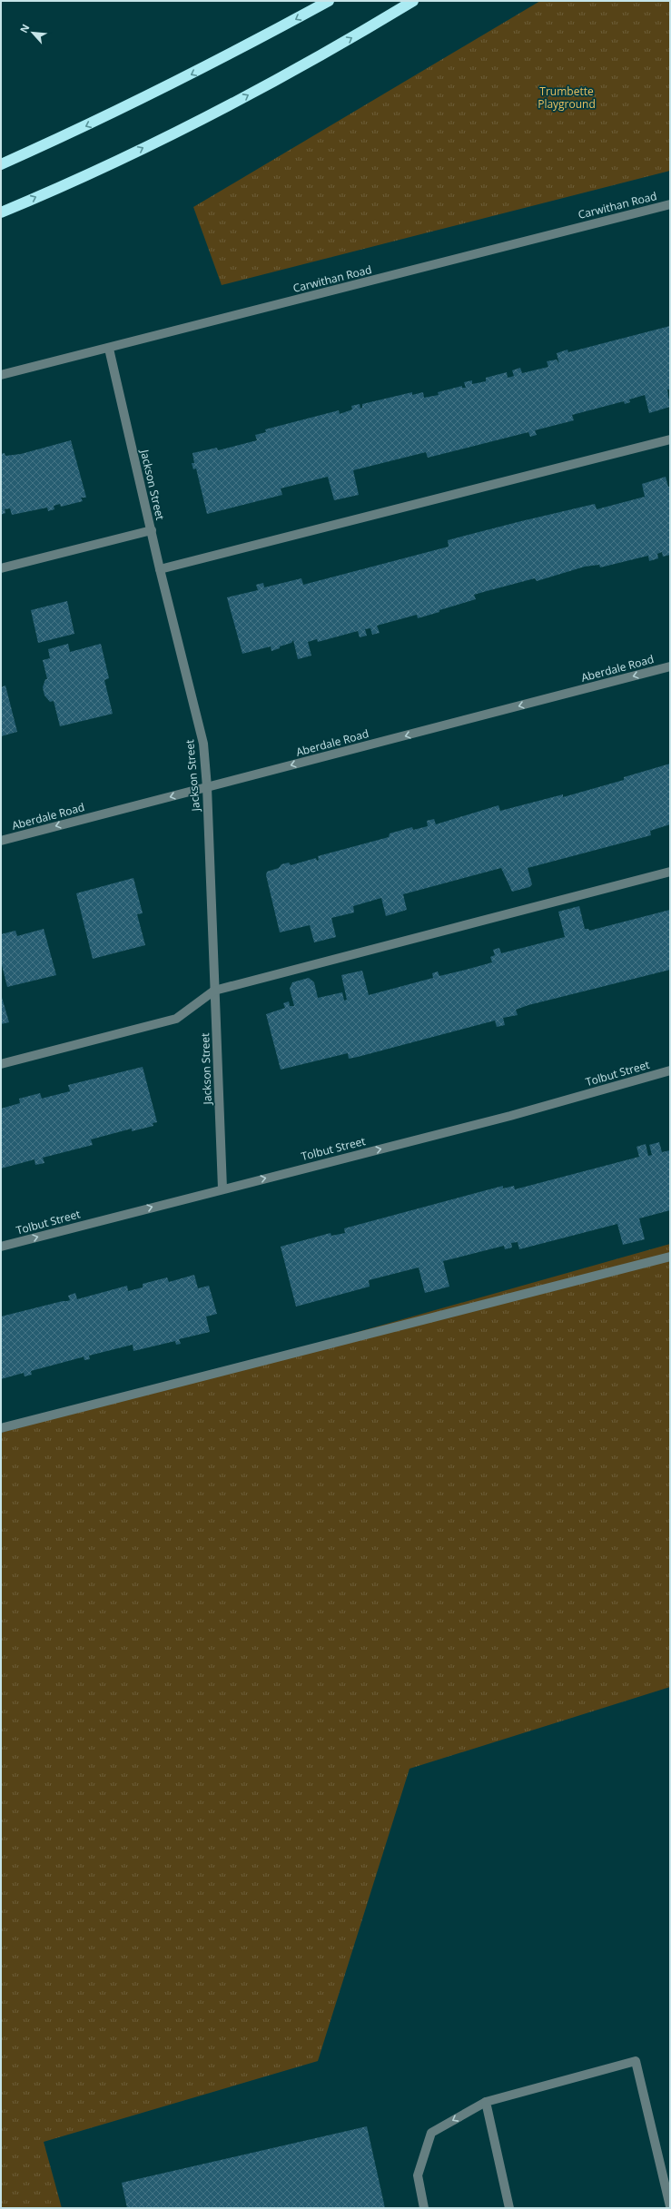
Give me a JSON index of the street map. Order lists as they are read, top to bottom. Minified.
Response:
{"streets":{"street":["Carwithan Road","Jackson Street","Aberdale Road","Tolbut Street"]},"crossings":[["Carwithan Road","Jackson Street"],["Jackson Street","Aberdale Road"],["Jackson Street","Tolbut Street"]],"one_way":["Aberdale Road","Tolbut Street"],"parks":["Trumbette Playground"],"north":"top left"}
